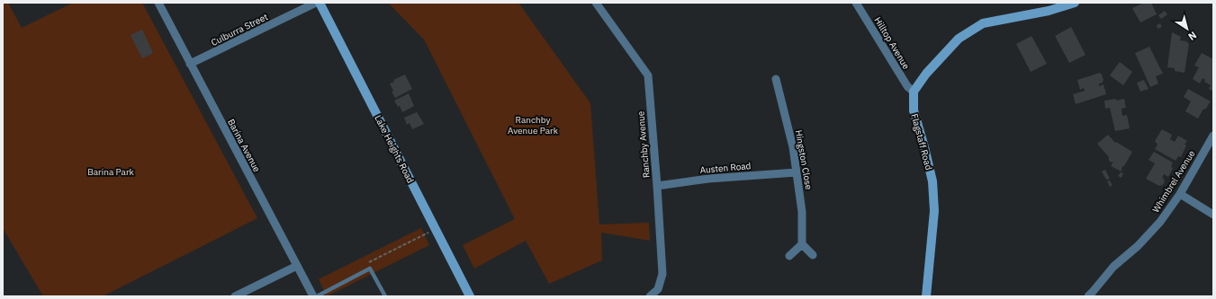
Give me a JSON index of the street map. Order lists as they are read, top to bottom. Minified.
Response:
{"streets":{"main road":["Flagstaff Road","Lake Heights Road"],"street":["Culburra Street","Hilltop Avenue","Ranchby Avenue","Barina Avenue","Hingston Close","Austen Road","Whimbrel Avenue"]},"crossings":[["Culburra Street","Barina Avenue"],["Hilltop Avenue","Flagstaff Road"],["Ranchby Avenue","Austen Road"],["Hingston Close","Austen Road"]],"parks":["Ranchby Avenue Park","Barina Park"],"north":"bottom right"}
